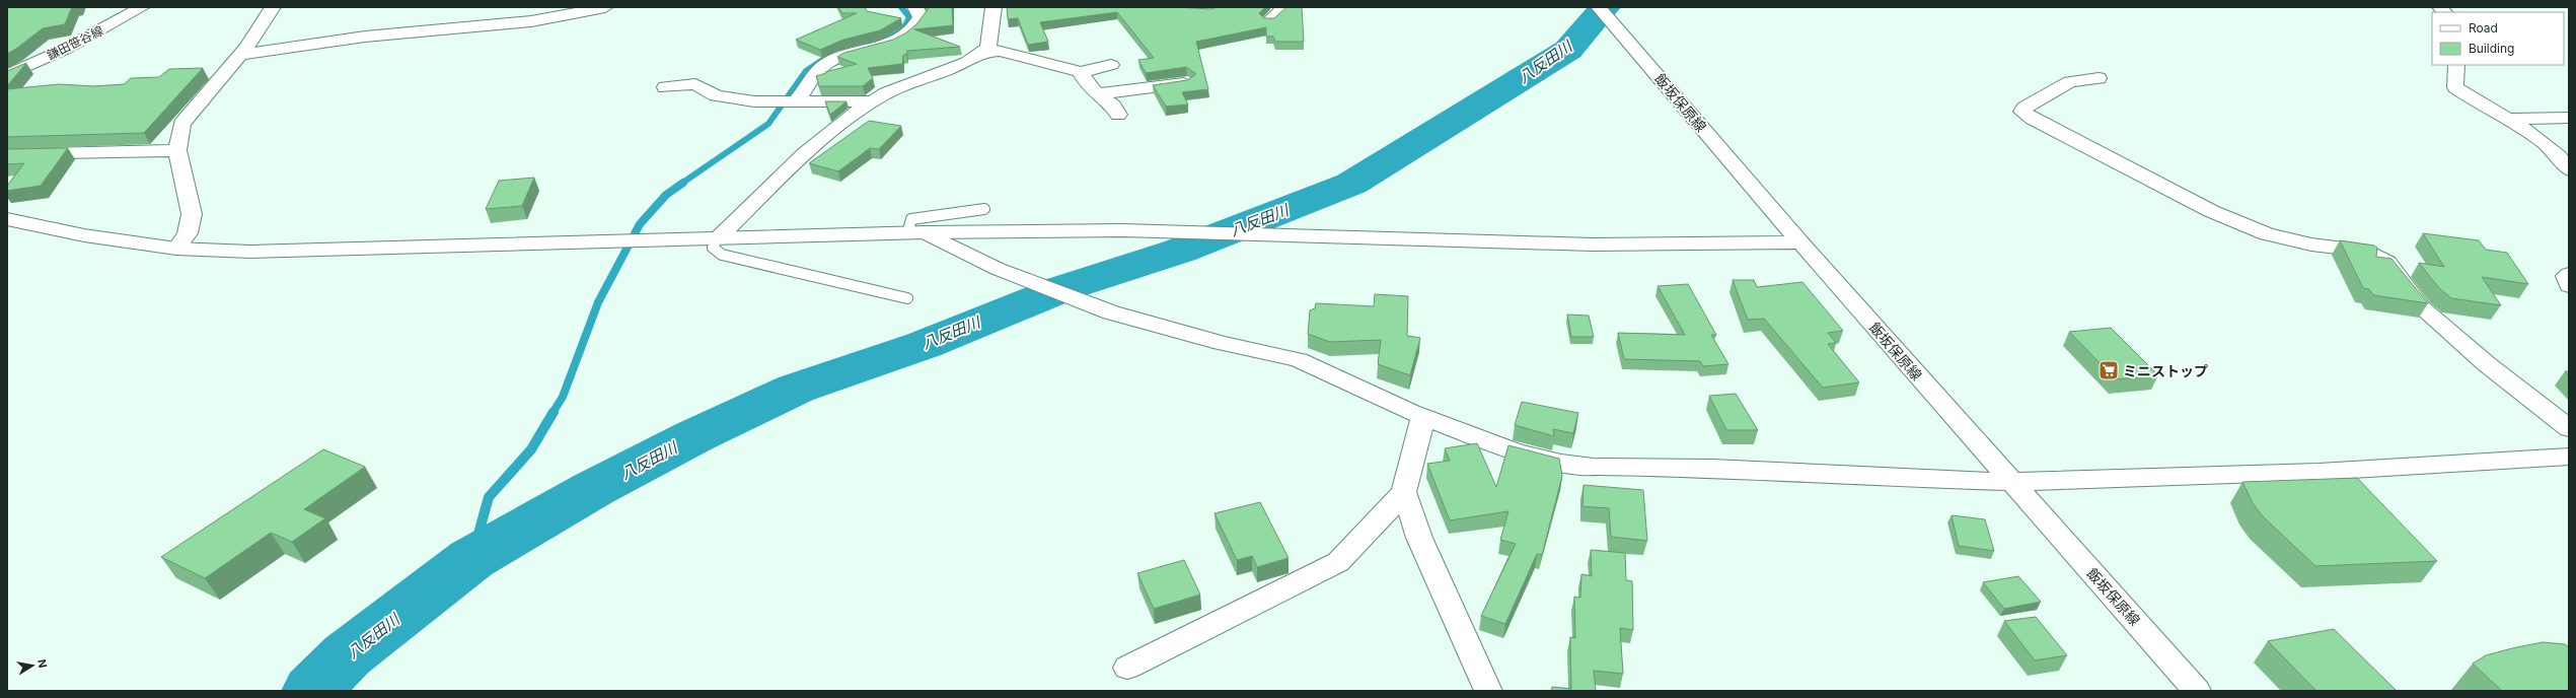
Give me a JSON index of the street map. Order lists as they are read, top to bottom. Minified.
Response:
{"streets":{"street":["鎌田笹谷線","飯坂保原線"]},"water":["八反田川"],"places":{"supermarket":["ミニストップ"]},"legend":["Road","Building"],"north":"right"}
